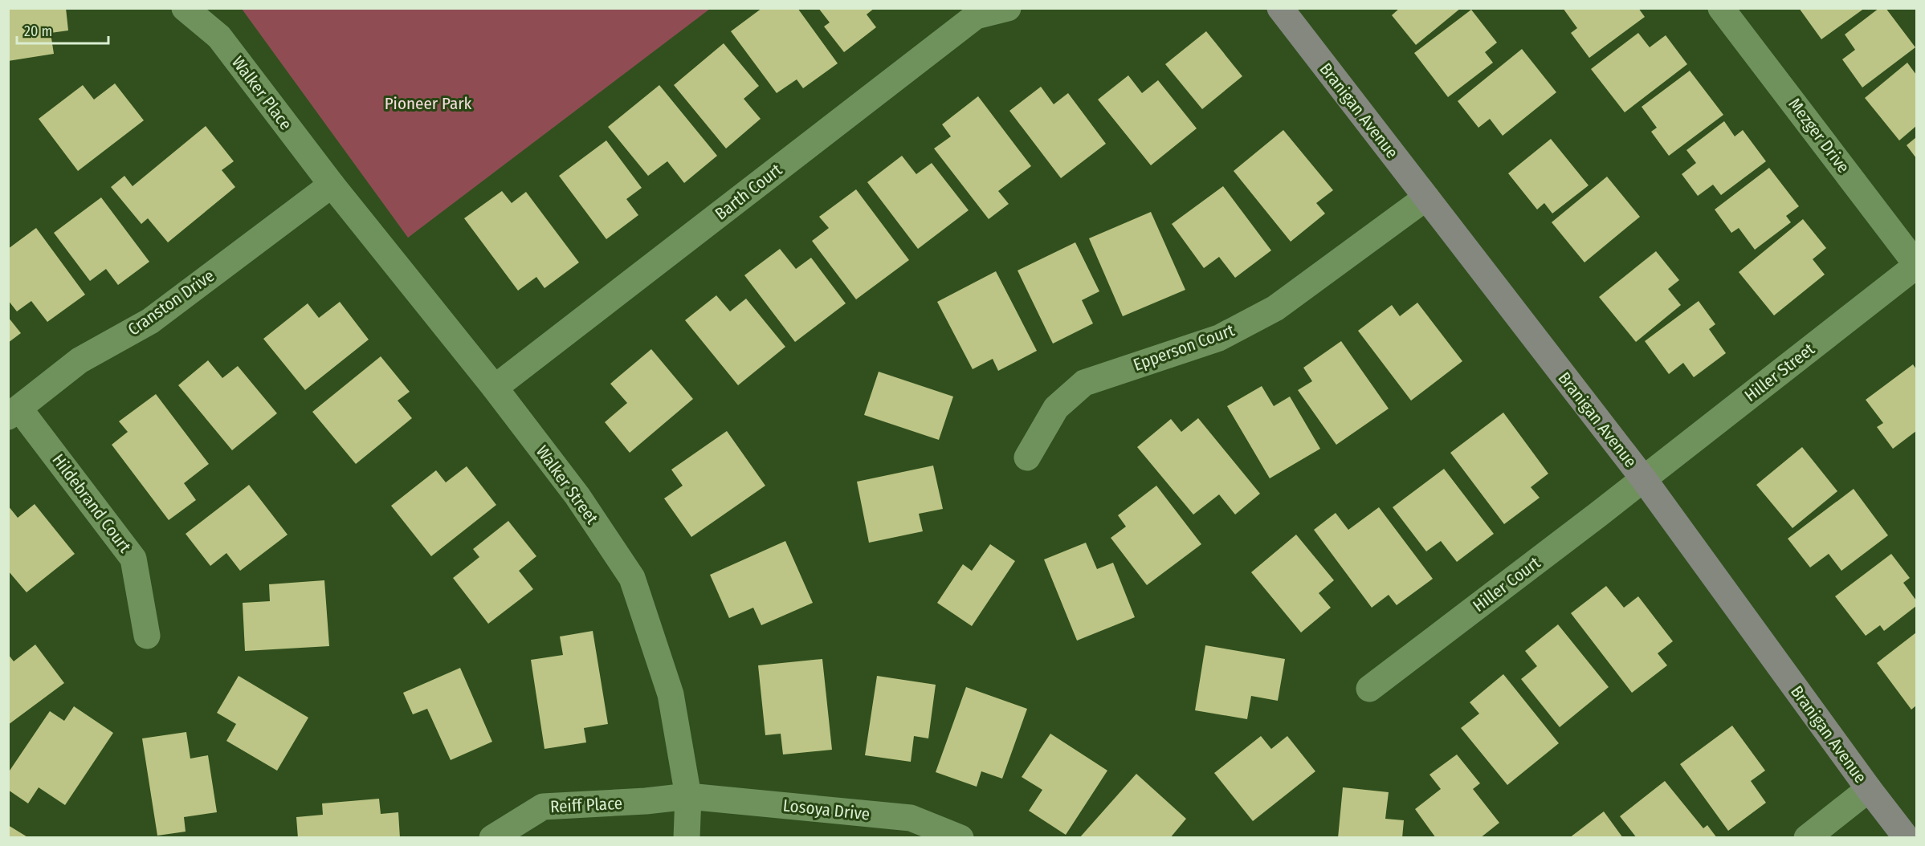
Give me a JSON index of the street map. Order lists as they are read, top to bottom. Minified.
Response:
{"streets":{"street":["Walker Place","Branigan Avenue","Mezger Drive","Barth Court","Cranston Drive","Epperson Court","Hiller Street","Walker Street","Hildebrand Court","Hiller Court","Reiff Place","Losoya Drive"]},"crossings":[["Walker Place","Cranston Drive"],["Walker Place","Walker Street"],["Branigan Avenue","Epperson Court"],["Branigan Avenue","Hiller Street"],["Branigan Avenue","Hiller Court"],["Mezger Drive","Hiller Street"],["Barth Court","Walker Street"],["Cranston Drive","Walker Street"],["Cranston Drive","Hildebrand Court"],["Hiller Street","Hiller Court"],["Walker Street","Reiff Place"],["Walker Street","Losoya Drive"],["Reiff Place","Losoya Drive"]],"parks":["Pioneer Park"],"scale_bar":"20 m"}
